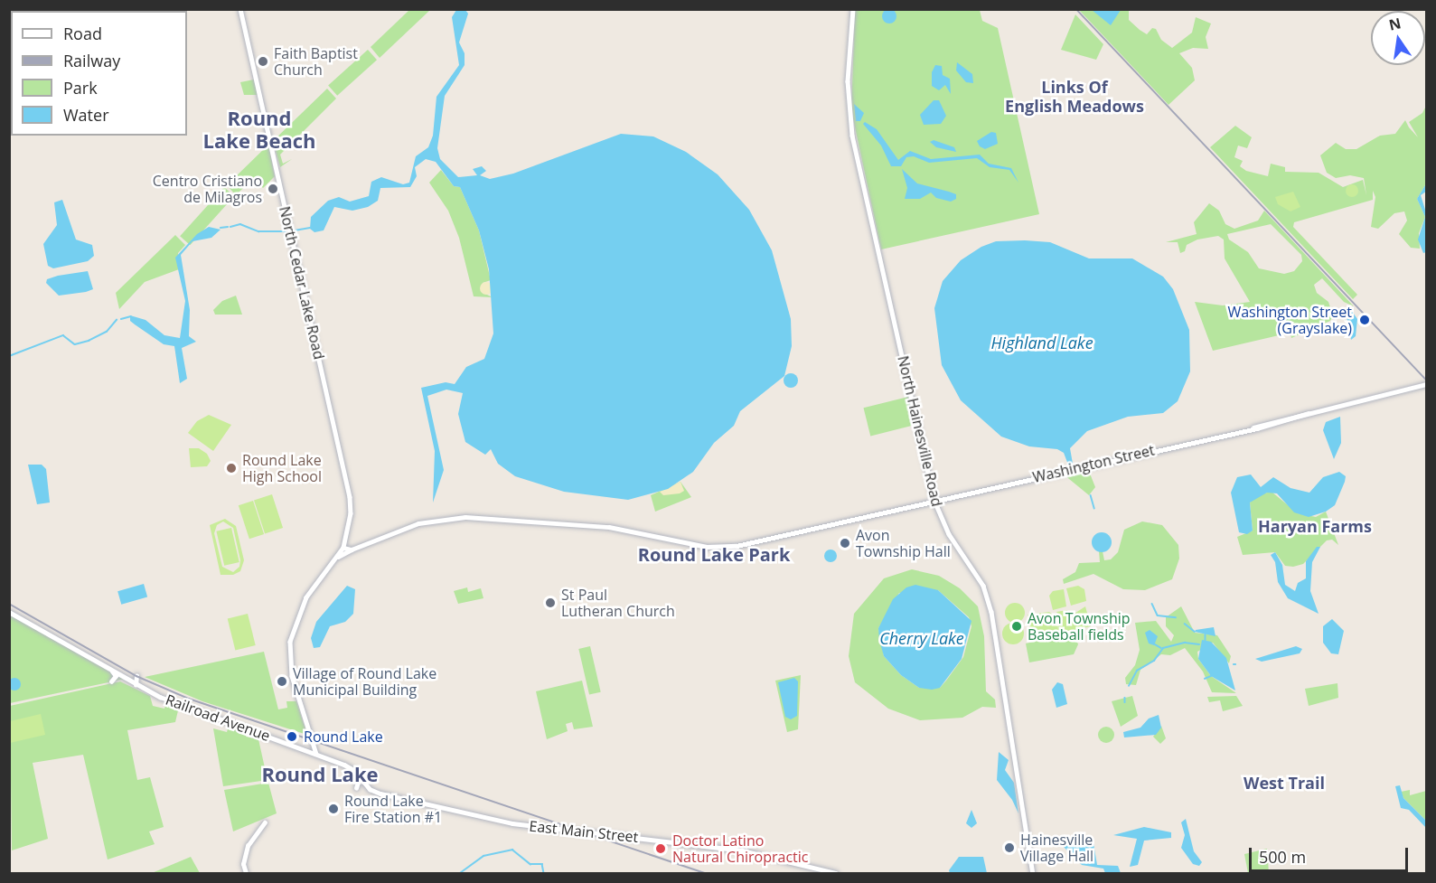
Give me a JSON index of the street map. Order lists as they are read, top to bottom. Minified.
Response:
{"streets":{"main road":["North Cedar Lake Road","North Hainesville Road","Washington Street","Railroad Avenue","East Main Street"]},"crossings":[["North Cedar Lake Road","Washington Street"],["North Cedar Lake Road","Railroad Avenue"],["North Hainesville Road","Washington Street"],["Railroad Avenue","East Main Street"]],"districts":["Links Of English Meadows","Round Lake Beach","Haryan Farms","Round Lake Park","Round Lake","West Trail"],"water":["Highland Lake","Cherry Lake"],"places":["Faith Baptist Church","Centro Cristiano de Milagros","Washington Street (Grayslake)","Round Lake High School","Avon Township Hall","St Paul Lutheran Church","Avon Township Baseball fields","Village of Round Lake Municipal Building","Round Lake","Round Lake Fire Station #1","Hainesville Village Hall","Doctor Latino Natural Chiropractic"],"legend":["Road","Railway","Park","Water"],"scale_bar":"500 m","north":"top"}
